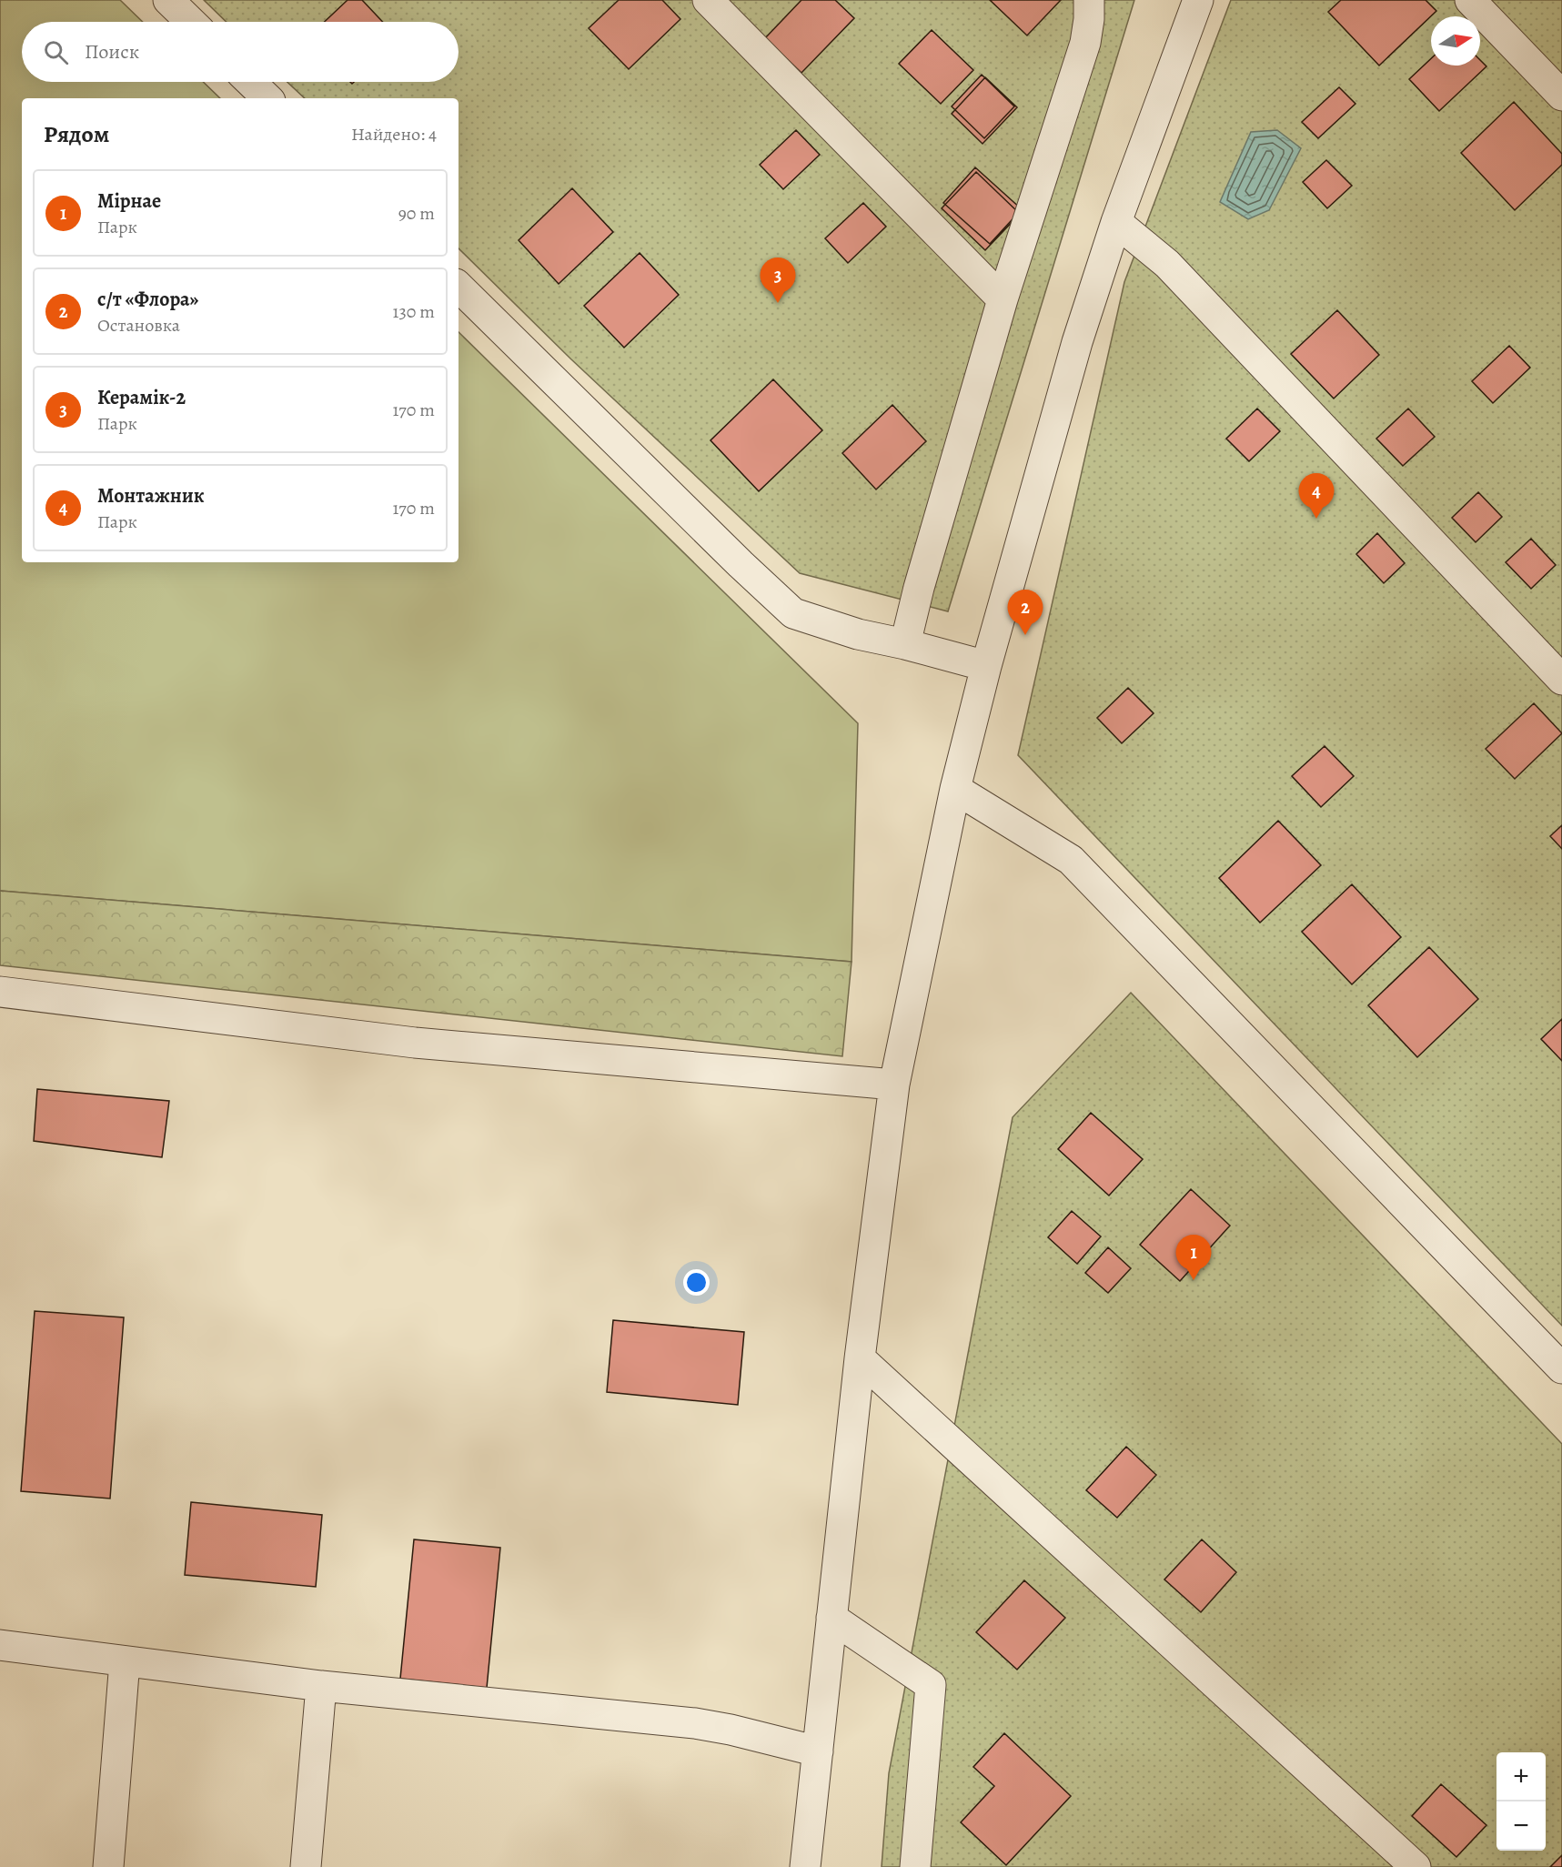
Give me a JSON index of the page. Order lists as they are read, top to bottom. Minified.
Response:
{"north":"right","page":{"search":"Поиск","heading":["Рядом","Найдено: 4"],"list":[{"mark":"1","name":"Мірнае","note":"Парк","value":"90 m"},{"mark":"2","name":"с/т «Флора»","note":"Остановка","value":"130 m"},{"mark":"3","name":"Керамік-2","note":"Парк","value":"170 m"},{"mark":"4","name":"Монтажник","note":"Парк","value":"170 m"}],"pins":["3","4","2","1"],"map_buttons":["+","−"]}}
